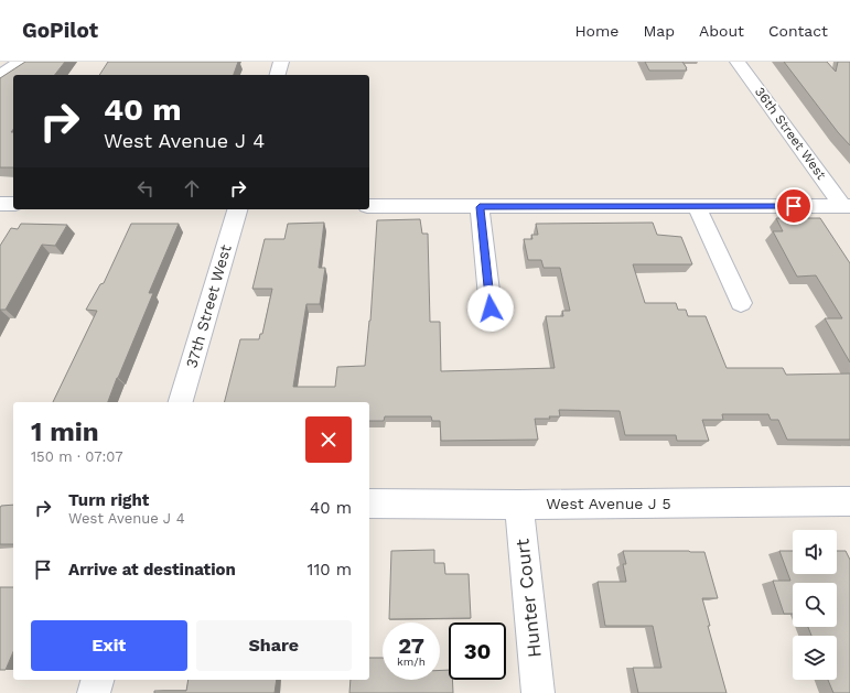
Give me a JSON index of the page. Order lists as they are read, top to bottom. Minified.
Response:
{"streets":{"street":["36th Street West","37th Street West","West Avenue J 5","Hunter Court"]},"crossings":[["West Avenue J 5","Hunter Court"]],"page":{"header":"GoPilot","nav":["Home","Map","About","Contact"],"turn":["40 m","West Avenue J 4"],"heading":["1 min","150 m · 07:07"],"list":[{"name":"Turn right","note":"West Avenue J 4","value":"40 m"},{"name":"Arrive at destination","value":"110 m"}],"buttons":["Exit","Share"],"speed":"27 km/h","limit":"30"}}
